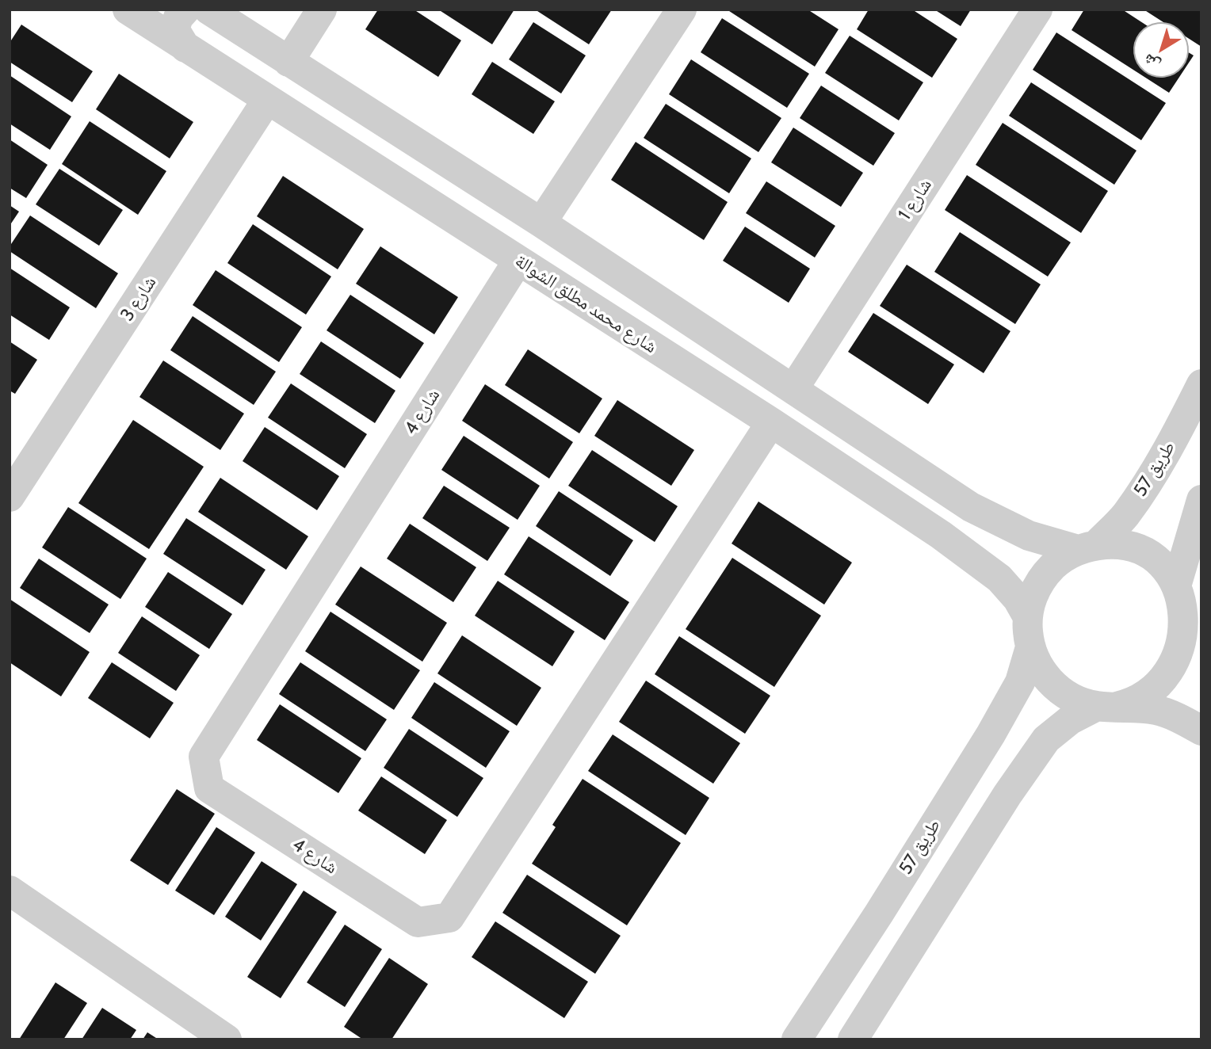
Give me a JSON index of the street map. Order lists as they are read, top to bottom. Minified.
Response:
{"streets":{"street":["شارع 1","شارع 3","شارع محمد مطلق الشوالة","شارع 4","طريق 57"]},"crossings":[["شارع 3","شارع محمد مطلق الشوالة"],["شارع محمد مطلق الشوالة","شارع 4"],["شارع محمد مطلق الشوالة","طريق 57"]],"north":"bottom left"}
